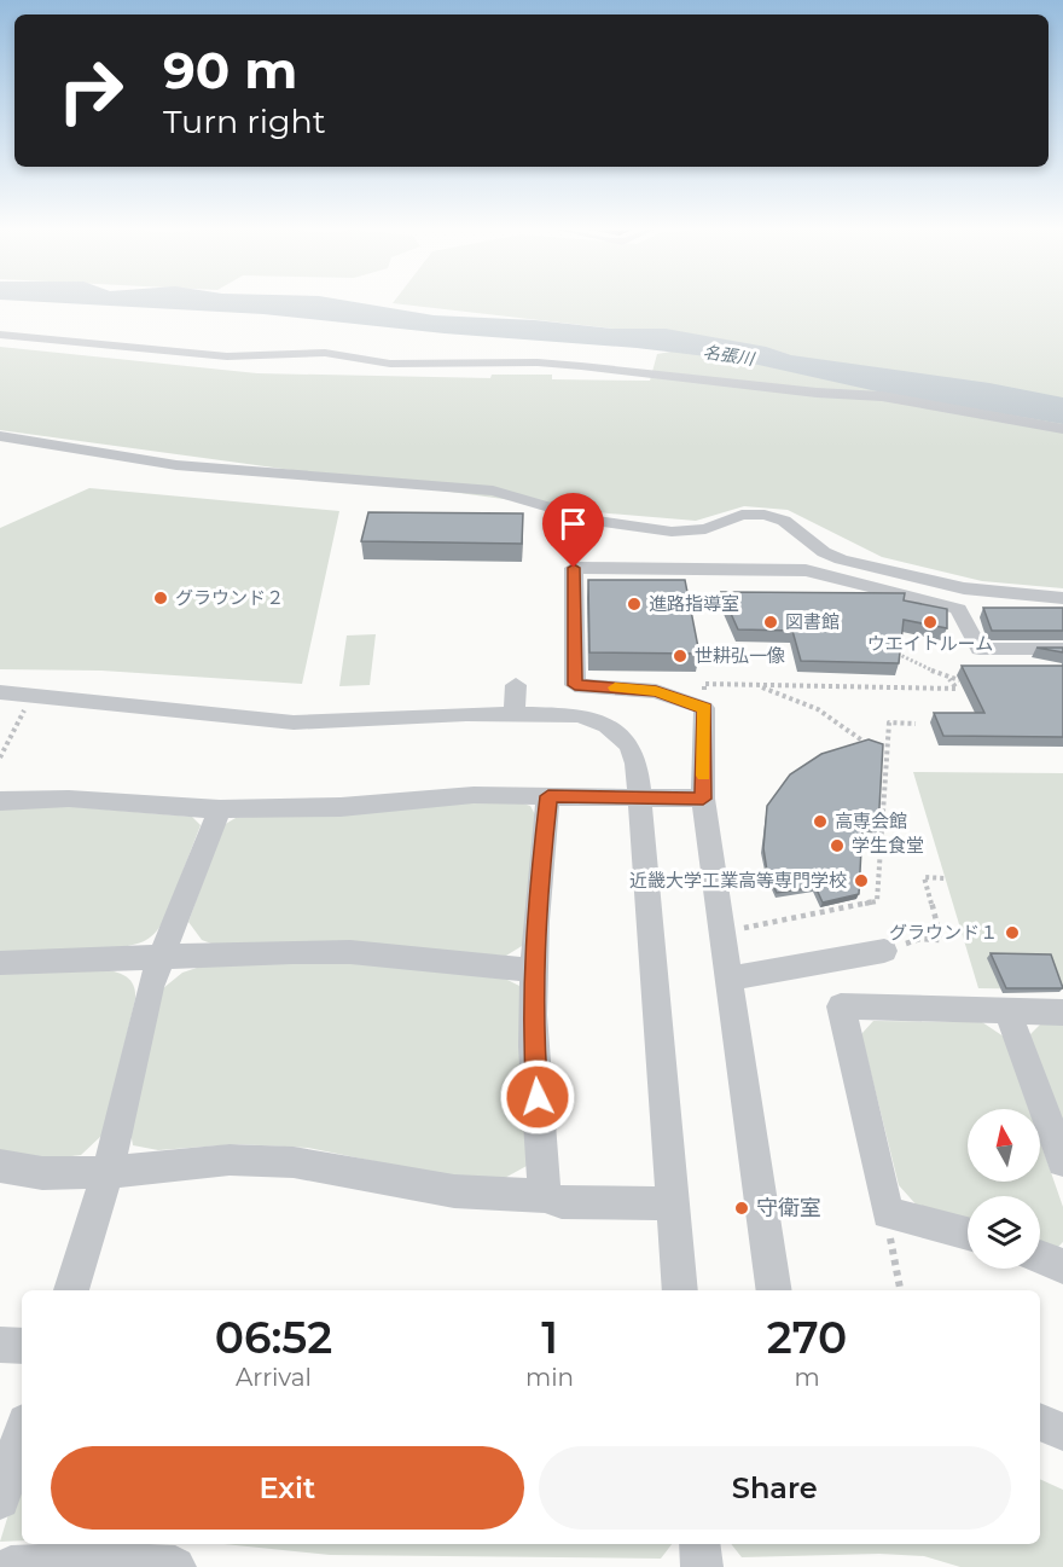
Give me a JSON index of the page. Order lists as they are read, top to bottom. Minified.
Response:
{"water":["名張川"],"places":["グラウンド２","進路指導室","図書館","ウエイトルーム","世耕弘一像","高専会館","学生食堂","近畿大学工業高等専門学校","グラウンド１","守衛室"],"north":"top","page":{"turn":["90 m","Turn right"],"eta":["06:52","Arrival","1","min","270","m"],"buttons":["Exit","Share"]}}
